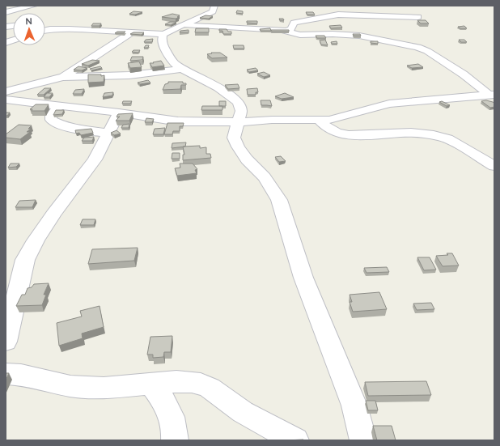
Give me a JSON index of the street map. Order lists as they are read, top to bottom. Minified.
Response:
{"north":"top"}
